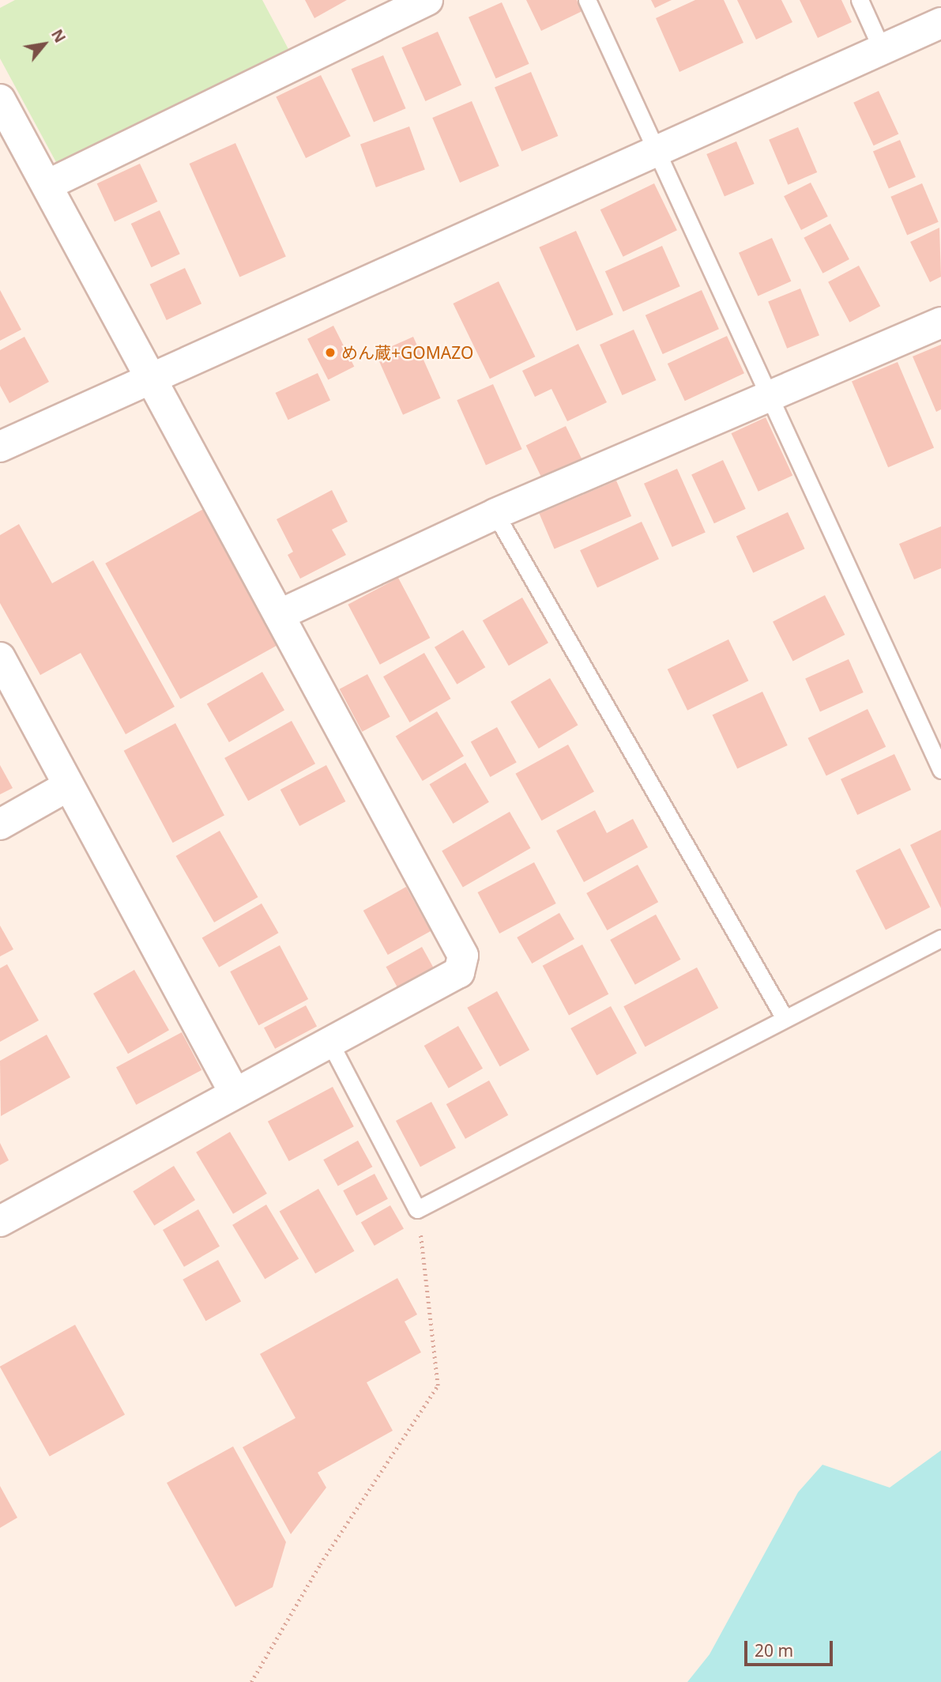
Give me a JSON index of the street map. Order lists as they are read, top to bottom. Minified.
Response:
{"places":["めん蔵+GOMAZO"],"scale_bar":"20 m","north":"top right"}
